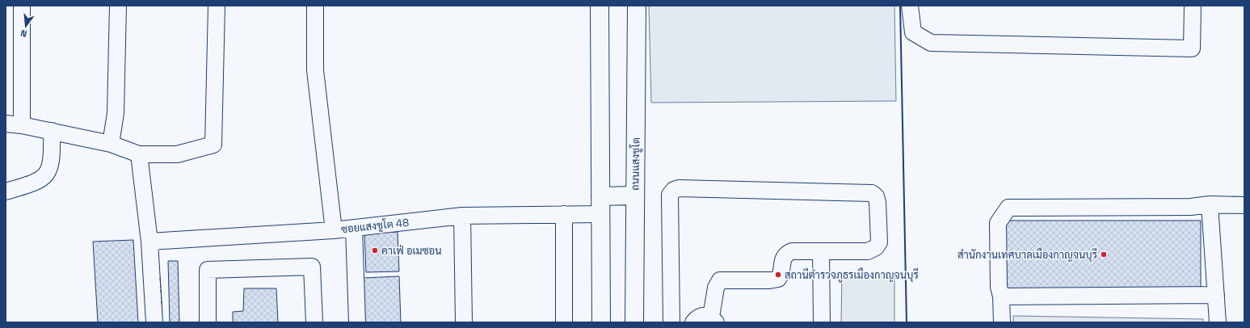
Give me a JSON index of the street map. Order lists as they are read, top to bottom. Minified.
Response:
{"streets":{"main road":["ถนนแสงชูโต"],"street":["ซอยแสงชูโต 48"]},"places":["คาเฟ่ อเมซอน","สำนักงานเทศบาลเมืองกาญจนบุรี","สถานีตำรวจภูธรเมืองกาญจนบุรี"],"north":"bottom"}
